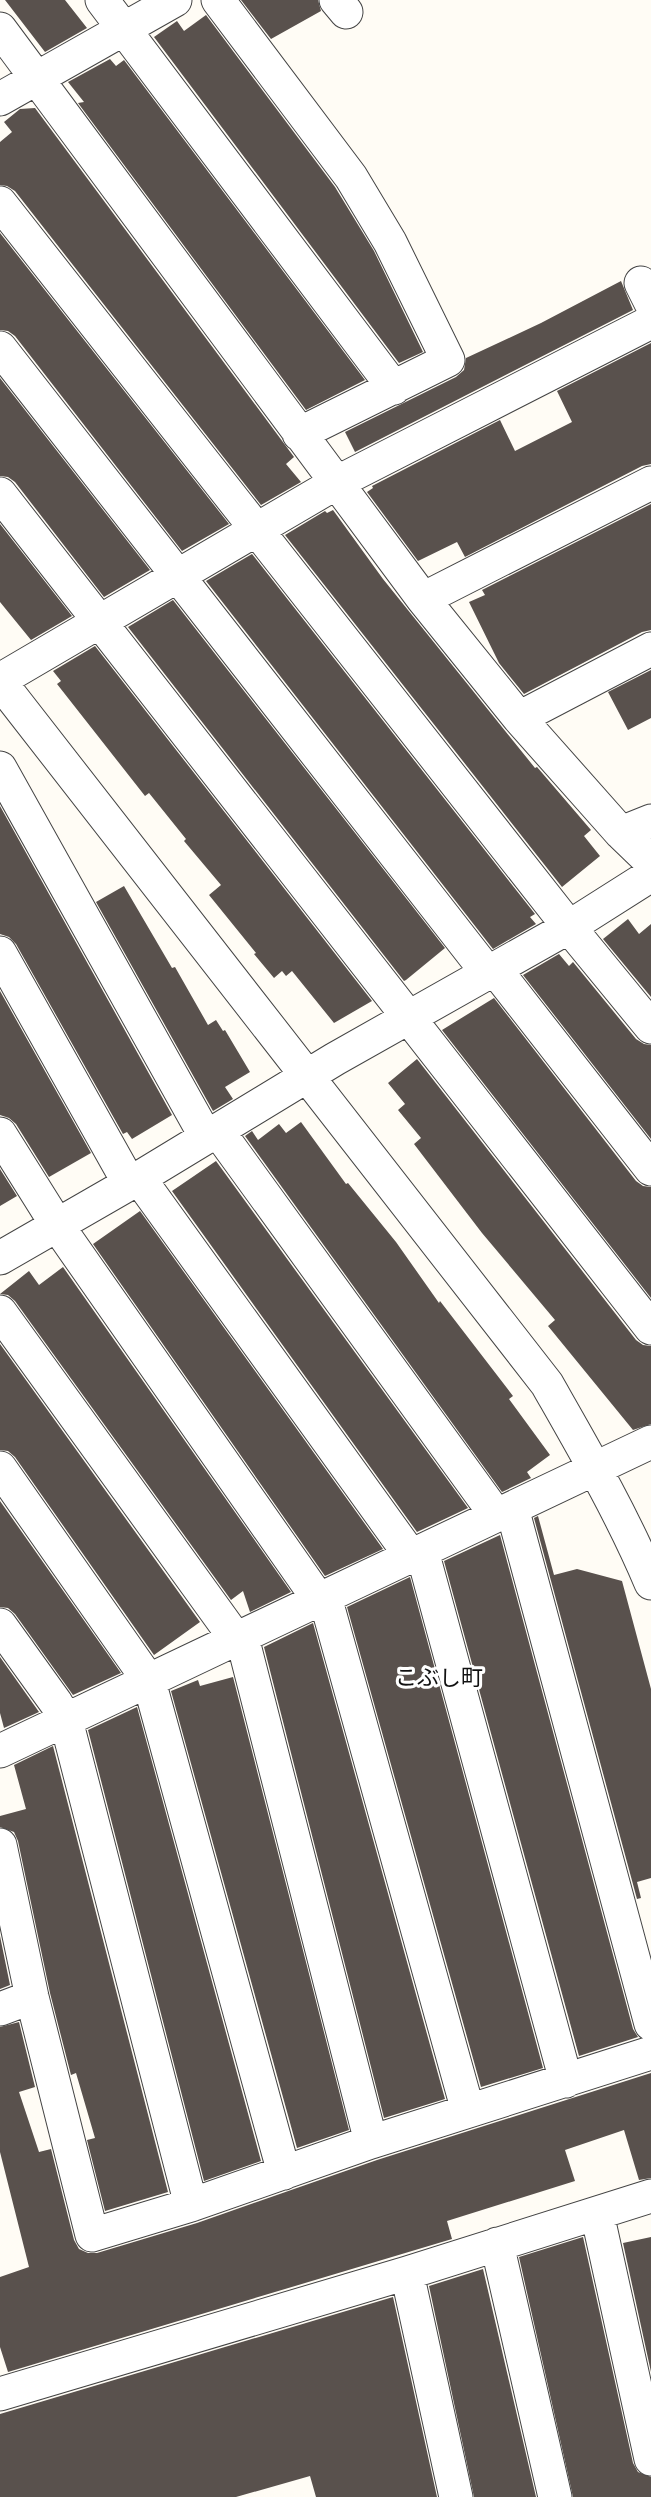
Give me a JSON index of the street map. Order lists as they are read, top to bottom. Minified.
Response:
{"districts":["こぶし町"]}
